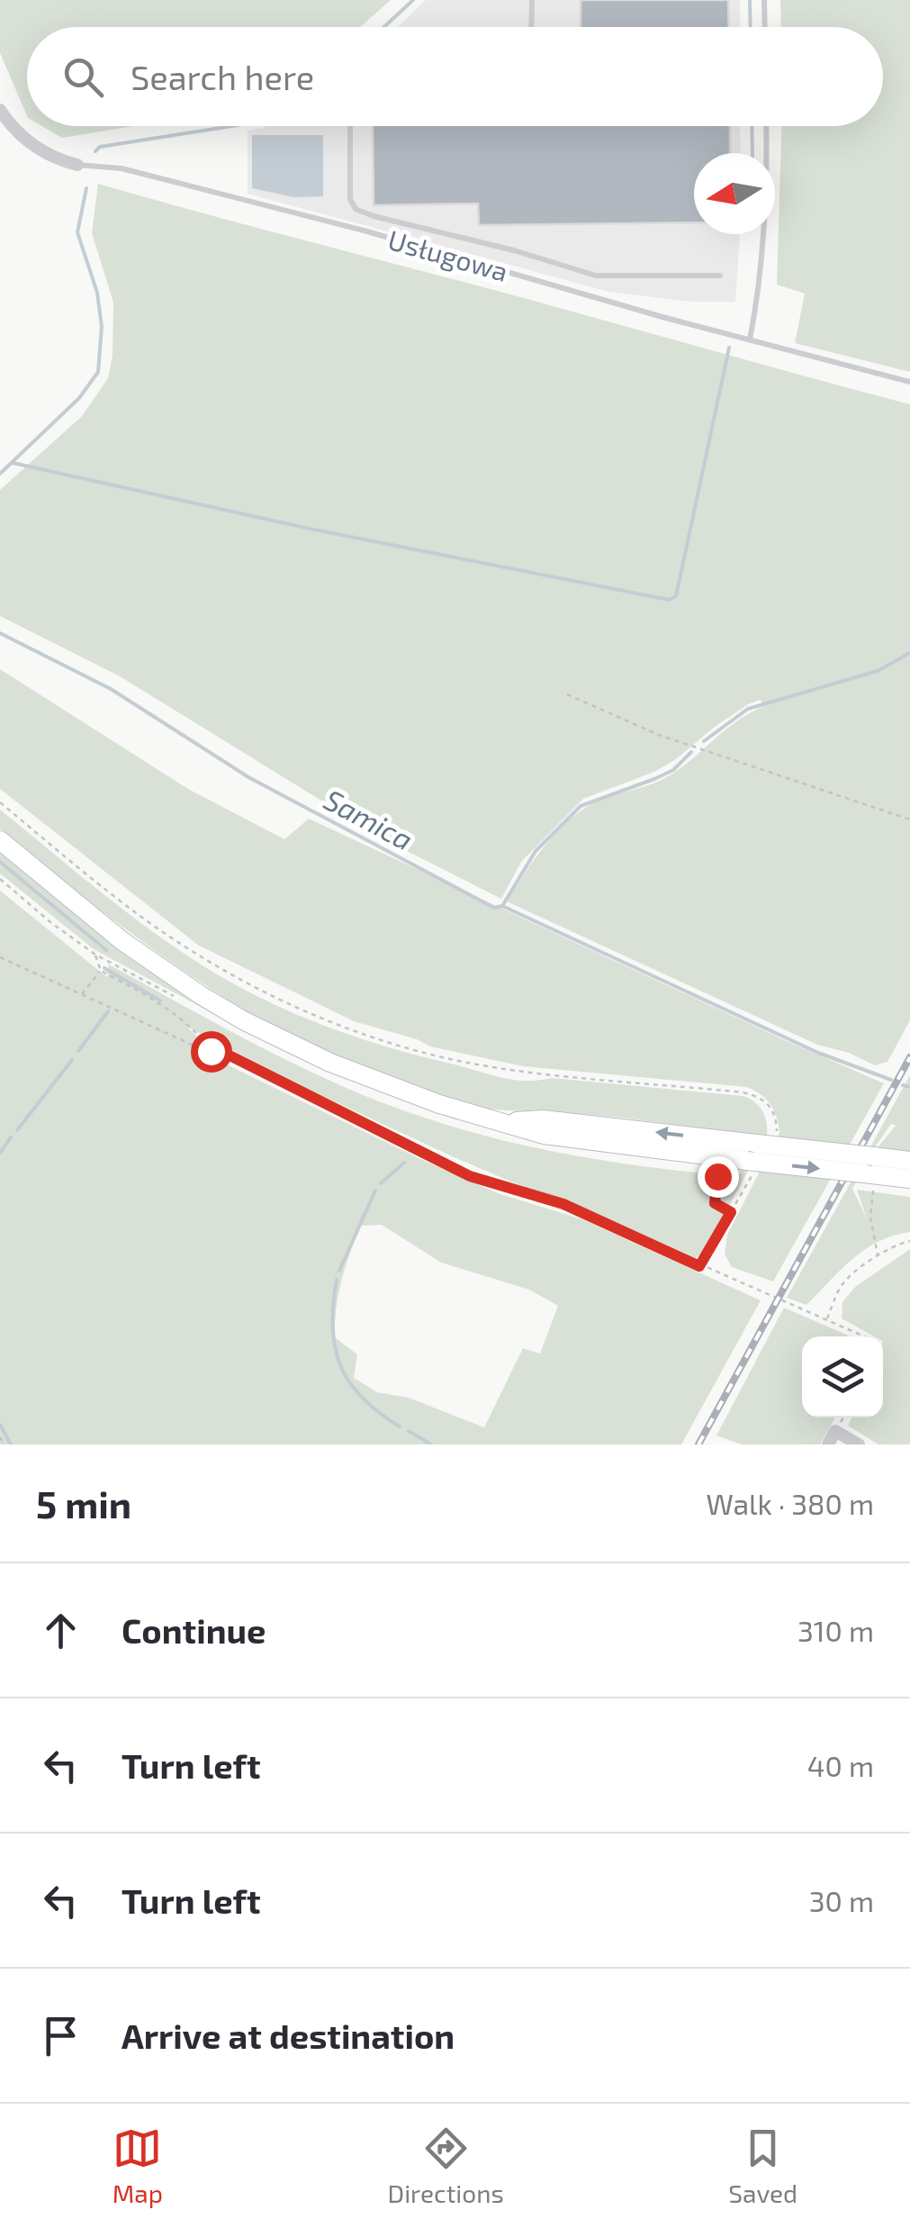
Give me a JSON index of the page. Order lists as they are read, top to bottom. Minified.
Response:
{"streets":{"street":["Usługowa"]},"water":["Samica"],"north":"left","page":{"search":"Search here","heading":["5 min","Walk · 380 m"],"list":[["Continue","310 m"],["Turn left","40 m"],["Turn left","30 m"],"Arrive at destination"],"nav":["Map","Directions","Saved"]}}
